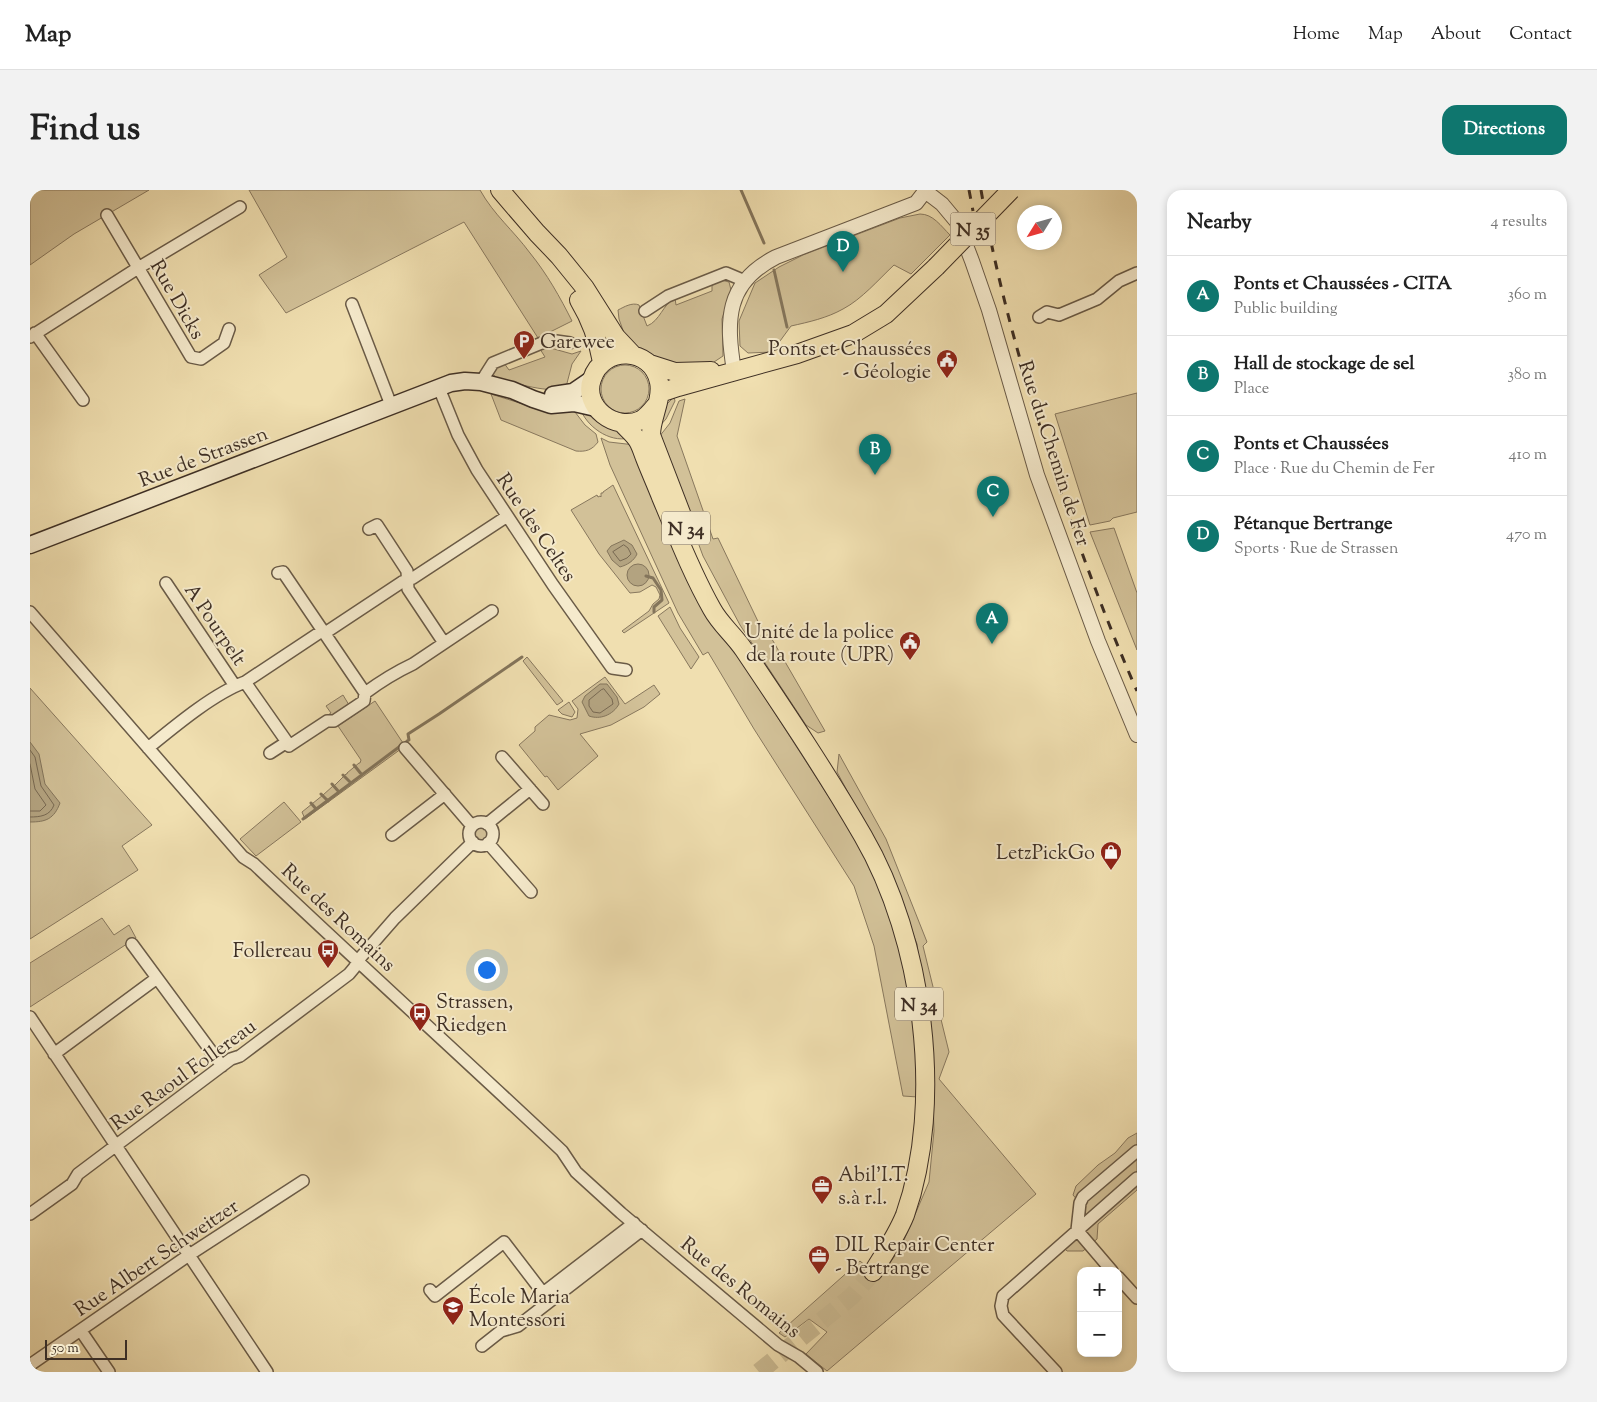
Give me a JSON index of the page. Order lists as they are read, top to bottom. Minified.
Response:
{"streets":{"main road":["N 35","Rue de Strassen","N 34"],"street":["Rue Dicks","Rue du Chemin de Fer","Rue des Celtes","A Pourpelt","Rue des Romains","Rue Raoul Follereau","Rue Albert Schweitzer"]},"crossings":[["N 35","Rue de Strassen"],["N 35","N 34"],["Rue de Strassen","Rue des Celtes"],["Rue de Strassen","N 34"],["Rue des Celtes","A Pourpelt"],["A Pourpelt","Rue des Romains"],["Rue des Romains","Rue Raoul Follereau"]],"places":{"parking":["Garewee"],"public building":["Ponts et Chaussées - Géologie","Unité de la police de la route (UPR)"],"shop":["LetzPickGo"],"bus stop":["Follereau","Strassen, Riedgen"],"office":["Abil'I.T. s.à r.l.","DIL Repair Center - Bertrange"],"school or university":["École Maria Montessori"]},"scale_bar":"50 m","north":"bottom left","page":{"header":"Map","nav":["Home","Map","About","Contact"],"title":"Find us","buttons":"Directions","heading":["Nearby","4 results"],"pins":["D","B","C","A"],"list":[{"mark":"A","name":"Ponts et Chaussées - CITA","note":"Public building","value":"360 m"},{"mark":"B","name":"Hall de stockage de sel","note":"Place","value":"380 m"},{"mark":"C","name":"Ponts et Chaussées","note":"Place · Rue du Chemin de Fer","value":"410 m"},{"mark":"D","name":"Pétanque Bertrange","note":"Sports · Rue de Strassen","value":"470 m"}],"map_buttons":["+","−"],"scale":"50 m"}}
